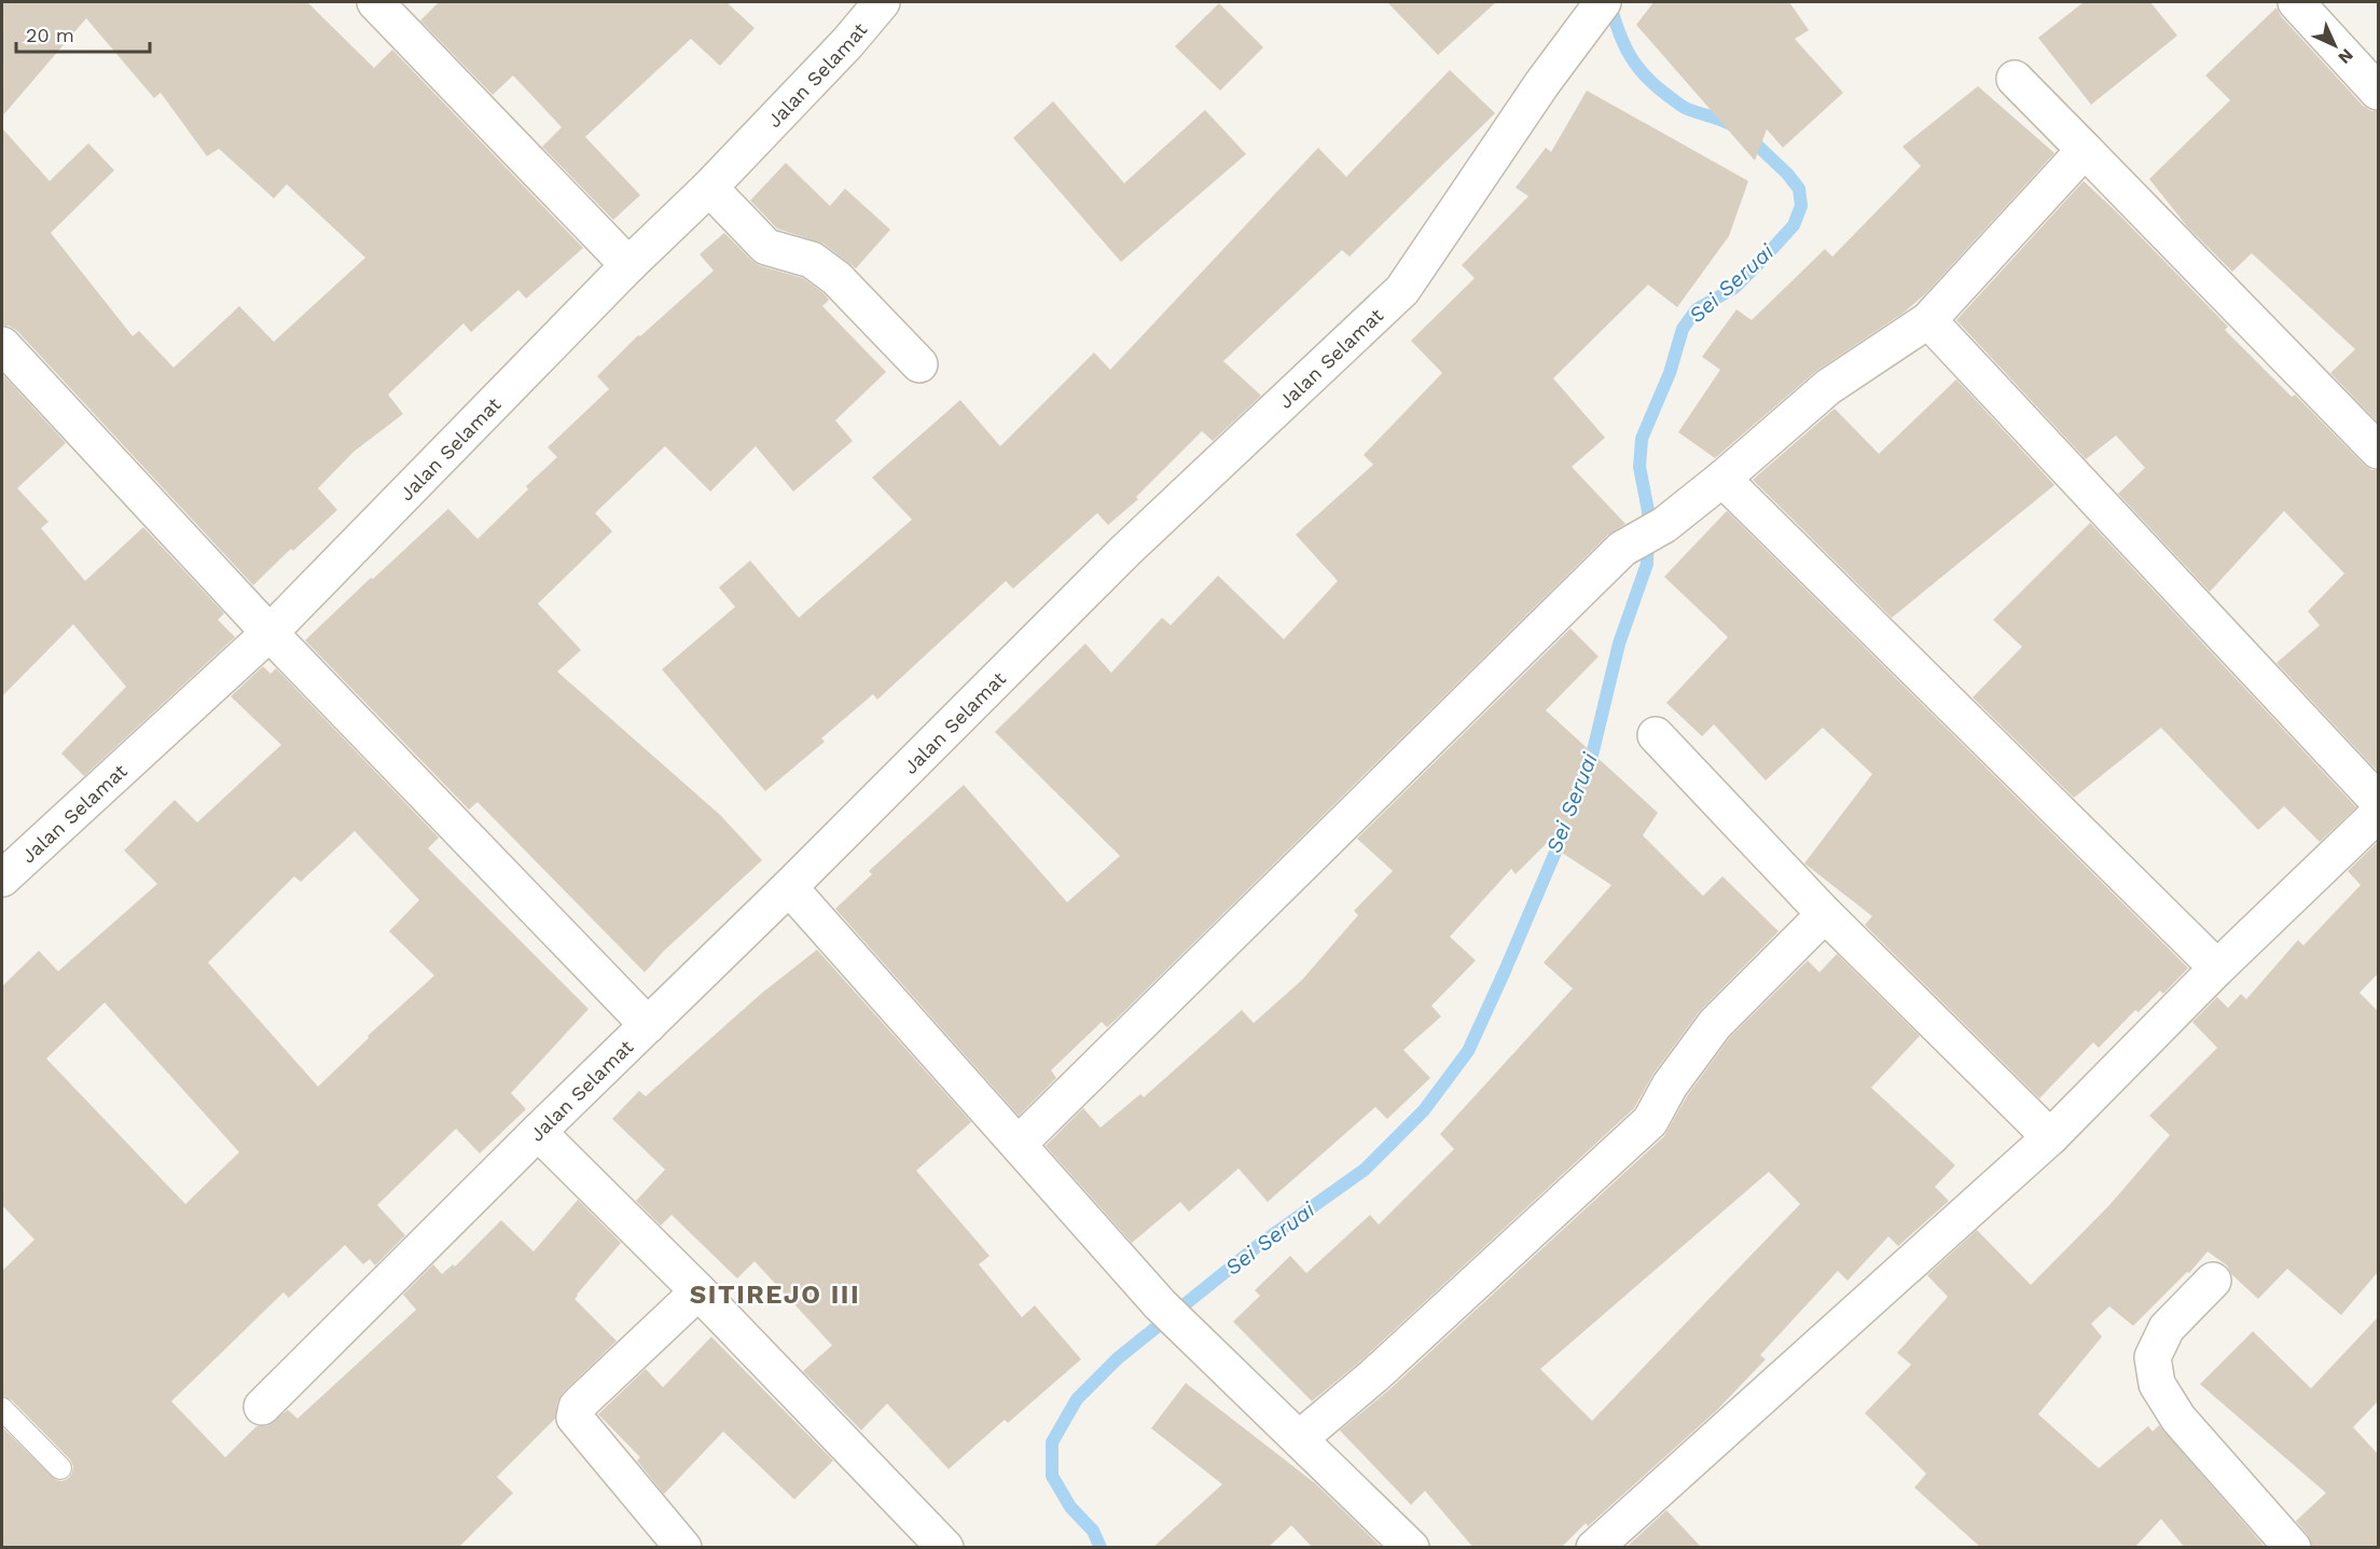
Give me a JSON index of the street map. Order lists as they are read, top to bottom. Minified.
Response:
{"streets":{"street":["Jalan Selamat"]},"districts":["SITIREJO III"],"water":["Sei Seruai"],"scale_bar":"20 m","north":"bottom right"}
